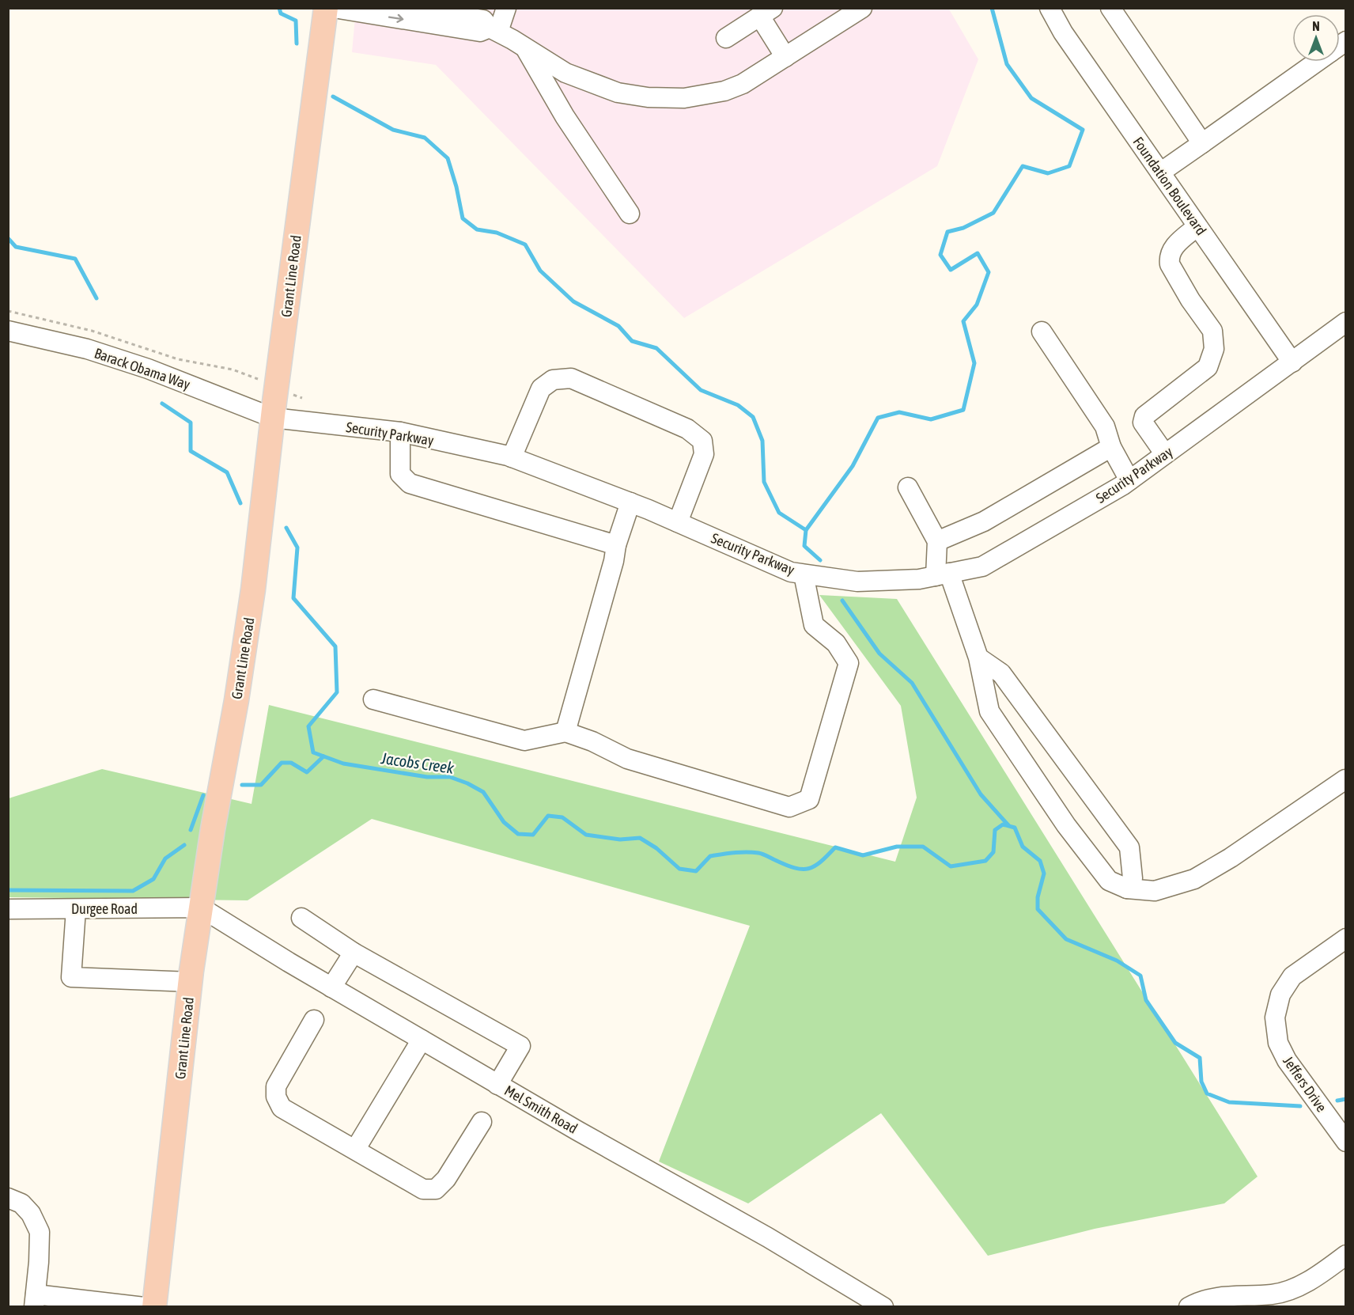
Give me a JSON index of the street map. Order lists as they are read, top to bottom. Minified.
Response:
{"streets":{"main road":["Grant Line Road"],"street":["Foundation Boulevard","Barack Obama Way","Security Parkway","Durgee Road","Jeffers Drive","Mel Smith Road"]},"crossings":[["Foundation Boulevard","Security Parkway"],["Grant Line Road","Barack Obama Way"],["Grant Line Road","Security Parkway"],["Grant Line Road","Durgee Road"],["Grant Line Road","Mel Smith Road"],["Barack Obama Way","Security Parkway"],["Durgee Road","Mel Smith Road"]],"water":["Jacobs Creek"],"north":"top"}
